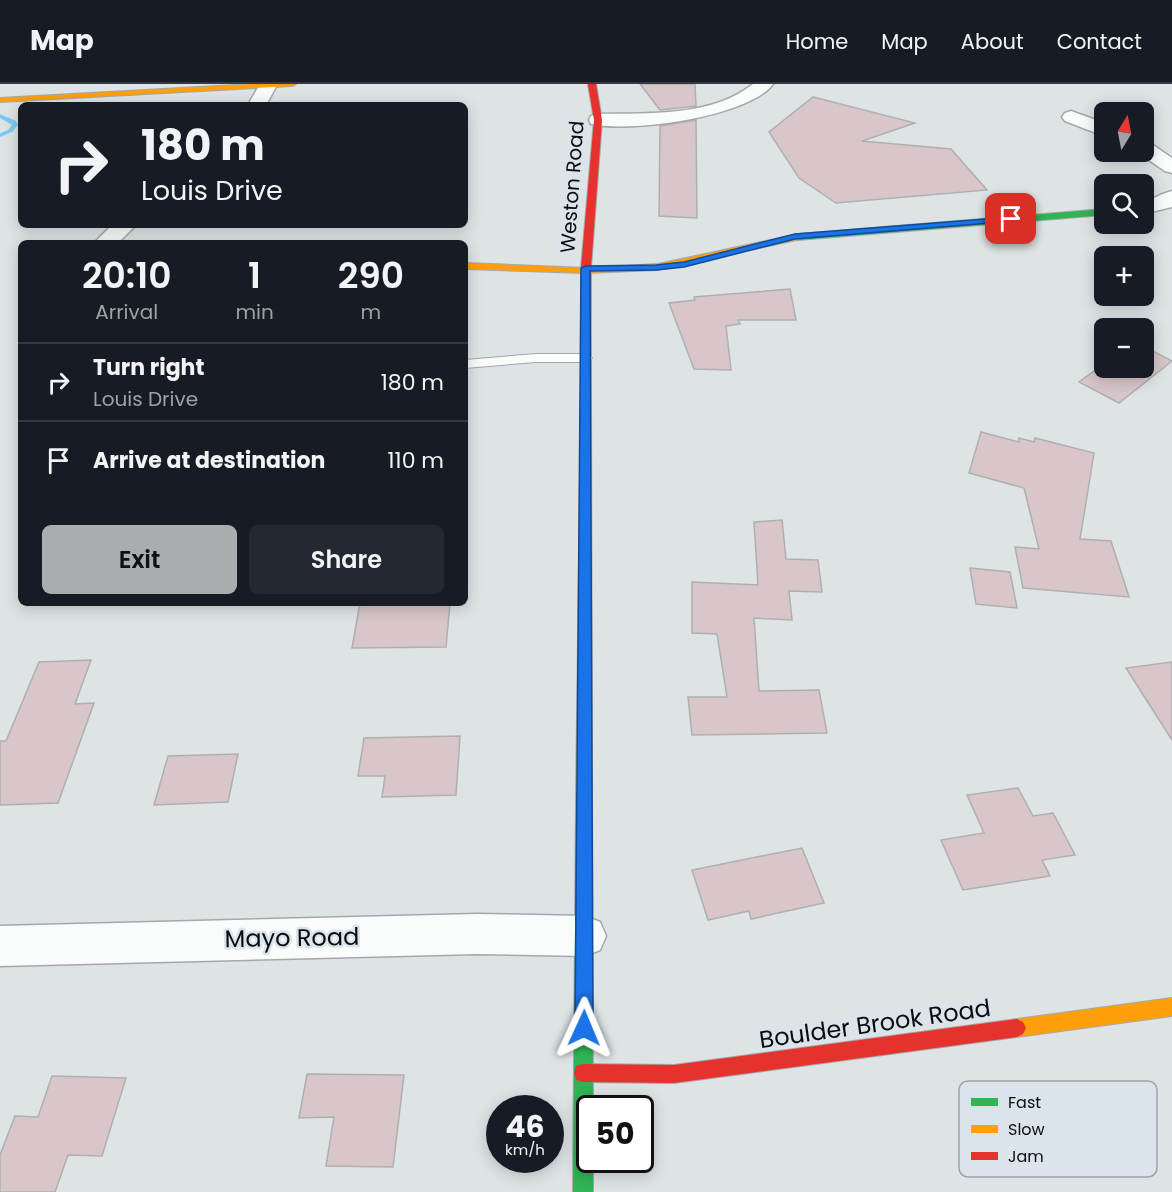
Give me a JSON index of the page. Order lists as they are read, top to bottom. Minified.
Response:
{"streets":{"street":["Weston Road","Mayo Road","Boulder Brook Road"]},"crossings":[["Weston Road","Mayo Road"],["Weston Road","Boulder Brook Road"]],"legend":["Fast","Slow","Jam"],"north":"top","page":{"header":"Map","nav":["Home","Map","About","Contact"],"map_buttons":["+","−"],"turn":["180 m","Louis Drive"],"eta":["20:10","Arrival","1","min","290","m"],"list":[{"name":"Turn right","note":"Louis Drive","value":"180 m"},{"name":"Arrive at destination","value":"110 m"}],"buttons":["Exit","Share"],"speed":"46 km/h","limit":"50"}}
